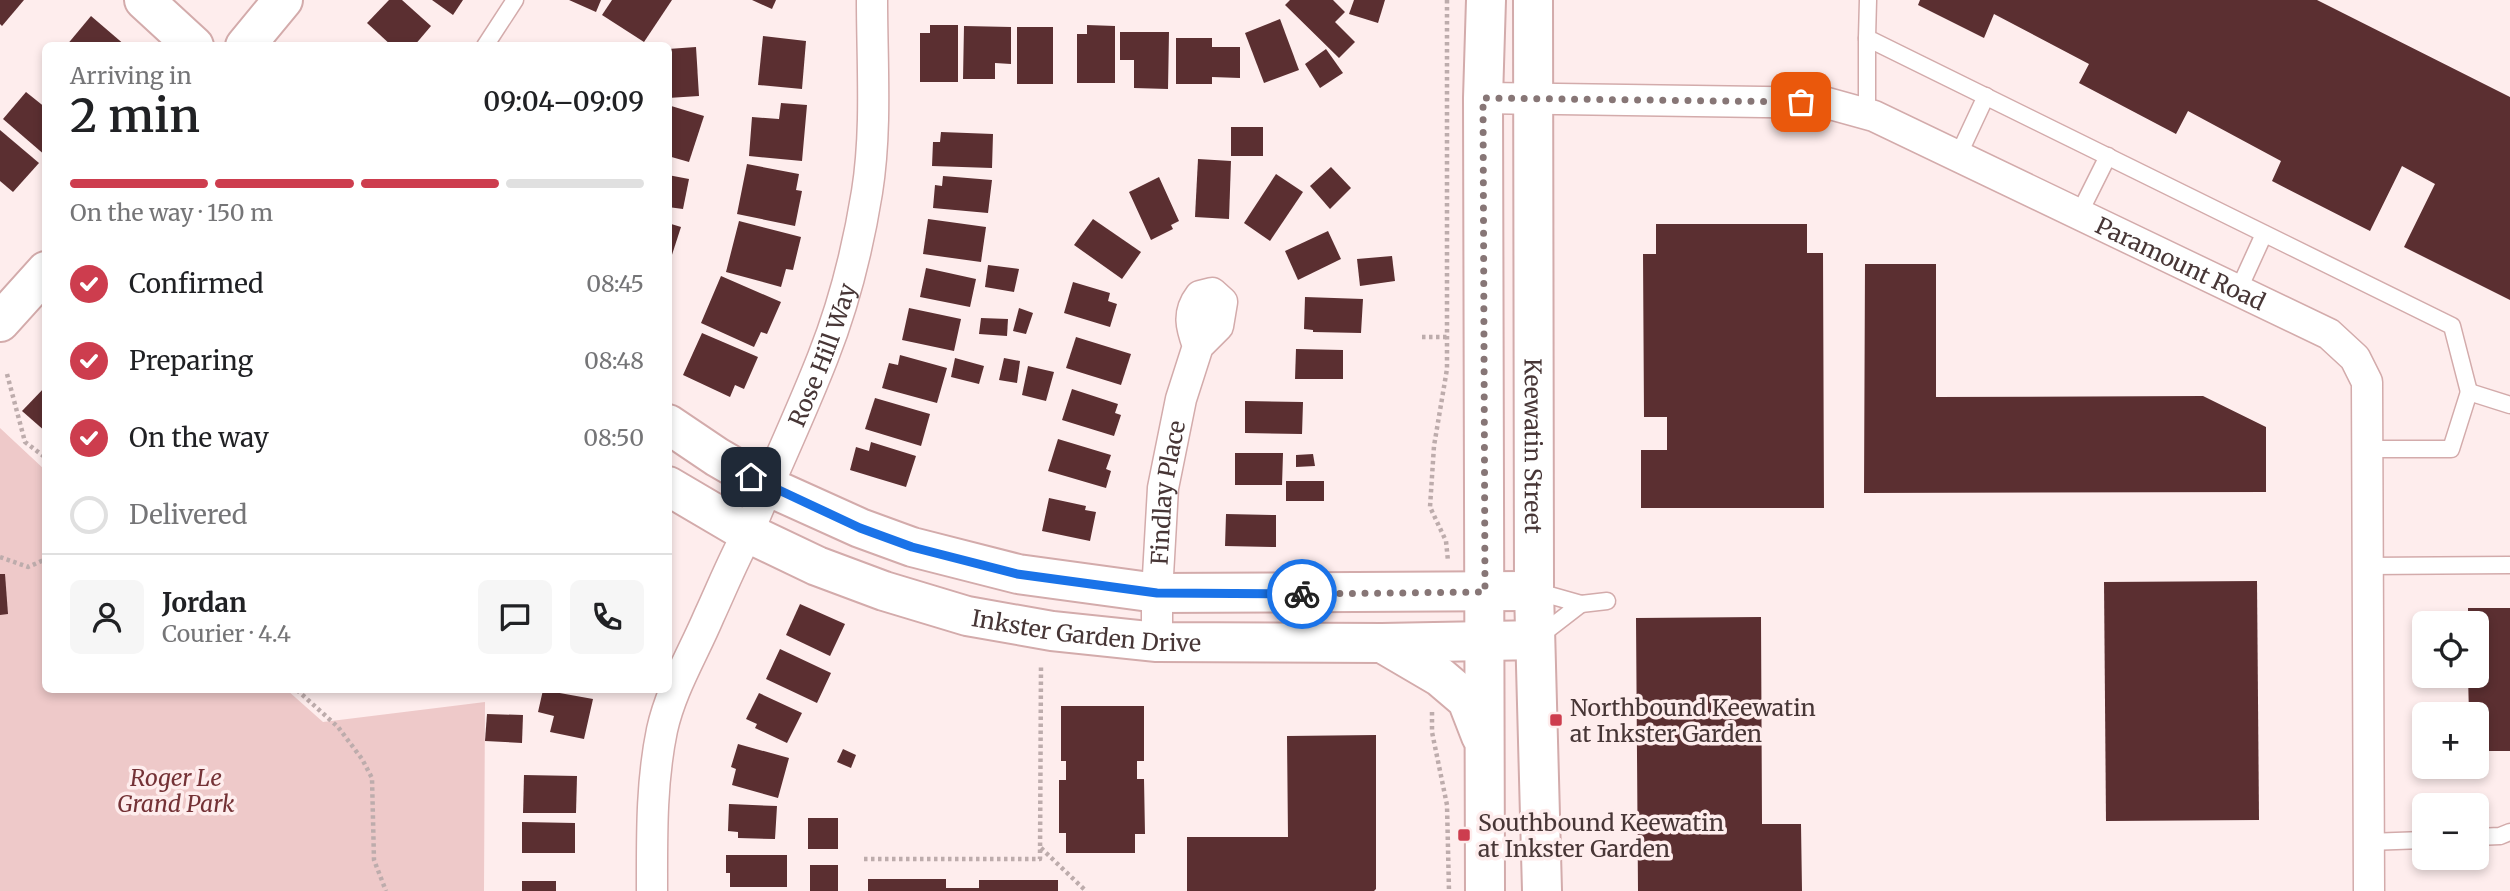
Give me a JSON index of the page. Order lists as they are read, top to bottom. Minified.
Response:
{"streets":{"street":["Paramount Road","Rose Hill Way","Keewatin Street","Findlay Place","Inkster Garden Drive"]},"crossings":[["Paramount Road","Keewatin Street"],["Rose Hill Way","Inkster Garden Drive"],["Keewatin Street","Inkster Garden Drive"],["Findlay Place","Inkster Garden Drive"]],"parks":["Roger Le Grand Park"],"places":{"transit":["Northbound Keewatin at Inkster Garden","Southbound Keewatin at Inkster Garden"]},"page":{"heading":["2 min","Arriving in","09:04–09:09"],"panel":["Jordan","Courier · 4.4"],"bar":"On the way · 150 m","list":[["Confirmed","08:45"],["Preparing","08:48"],["On the way","08:50"],"Delivered"],"map_buttons":["+","−"]}}
